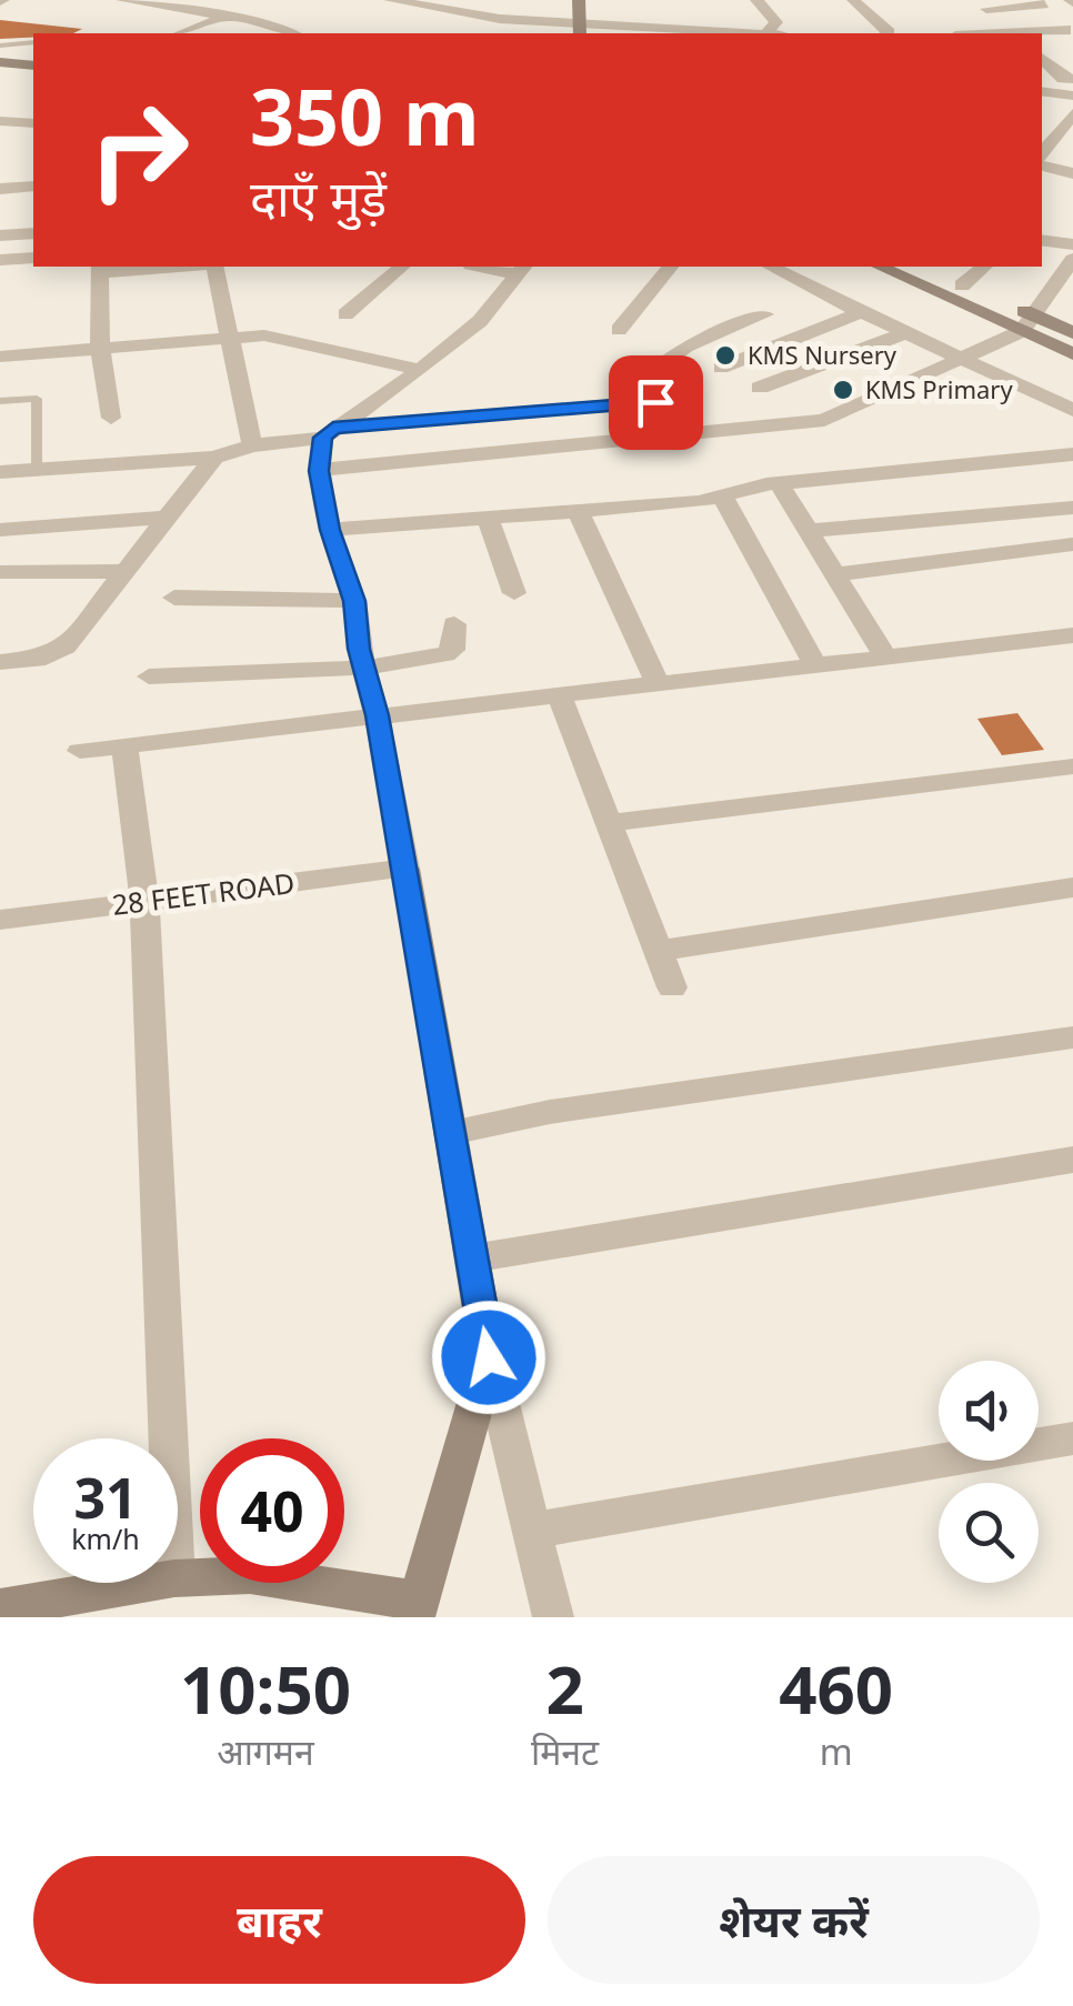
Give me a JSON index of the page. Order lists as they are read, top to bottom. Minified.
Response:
{"streets":{"street":["28 FEET ROAD"]},"places":["KMS Nursery","KMS Primary"],"page":{"turn":["350 m","दाएँ मुड़ें"],"speed":"31 km/h","limit":"40","eta":["10:50","आगमन","2","मिनट","460","m"],"buttons":["बाहर","शेयर करें"]}}
